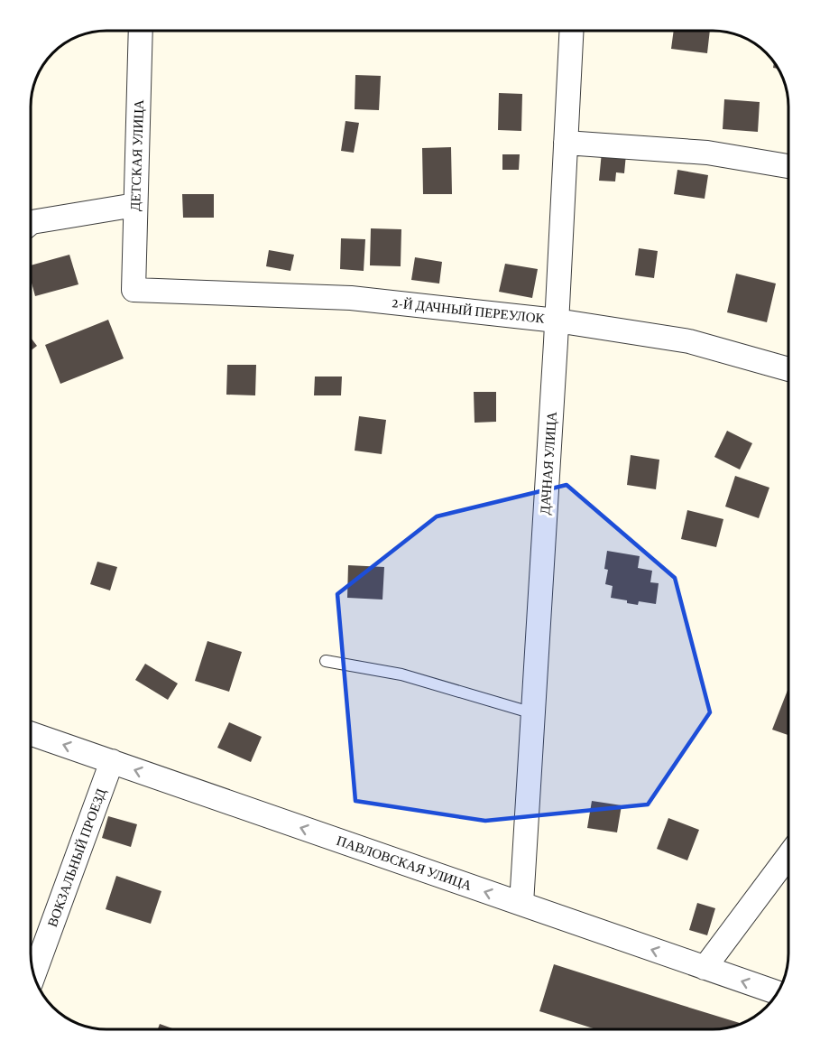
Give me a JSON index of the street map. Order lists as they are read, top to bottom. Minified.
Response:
{"streets":{"street":["ДЕТСКАЯ УЛИЦА","2-Й ДАЧНЫЙ ПЕРЕУЛОК","ДАЧНАЯ УЛИЦА","ВОКЗАЛЬНЫЙ ПРОЕЗД","ПАВЛОВСКАЯ УЛИЦА"]},"crossings":[["ДЕТСКАЯ УЛИЦА","2-Й ДАЧНЫЙ ПЕРЕУЛОК"],["2-Й ДАЧНЫЙ ПЕРЕУЛОК","ДАЧНАЯ УЛИЦА"],["ДАЧНАЯ УЛИЦА","ПАВЛОВСКАЯ УЛИЦА"],["ВОКЗАЛЬНЫЙ ПРОЕЗД","ПАВЛОВСКАЯ УЛИЦА"]],"one_way":["ПАВЛОВСКАЯ УЛИЦА"]}
